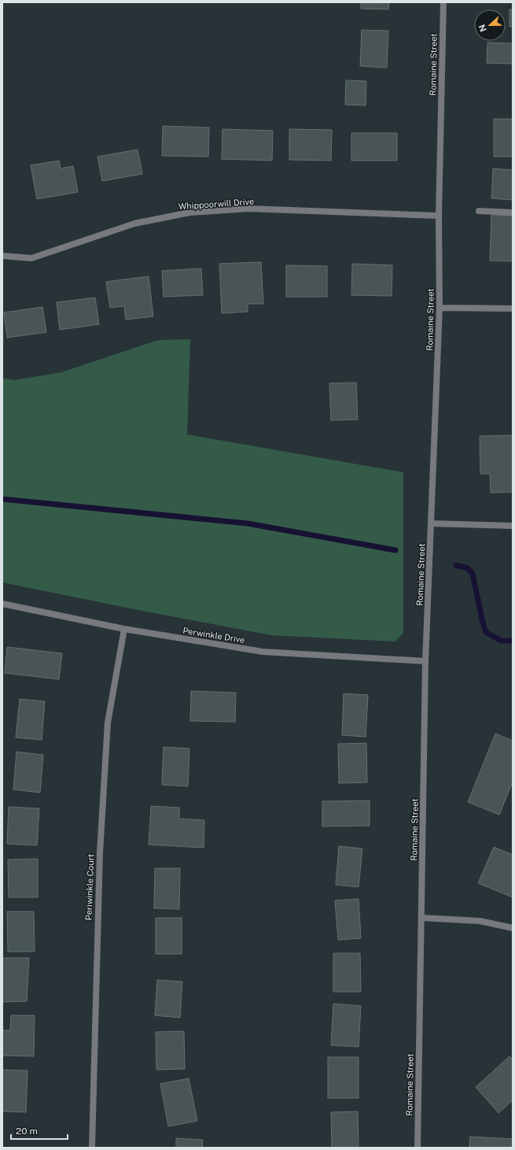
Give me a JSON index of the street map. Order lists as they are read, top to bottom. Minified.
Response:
{"streets":{"street":["Romaine Street","Whippoorwill Drive","Perwinkle Drive","Periwinkle Court"]},"crossings":[["Romaine Street","Whippoorwill Drive"],["Romaine Street","Perwinkle Drive"],["Perwinkle Drive","Periwinkle Court"]],"scale_bar":"20 m","north":"left"}
